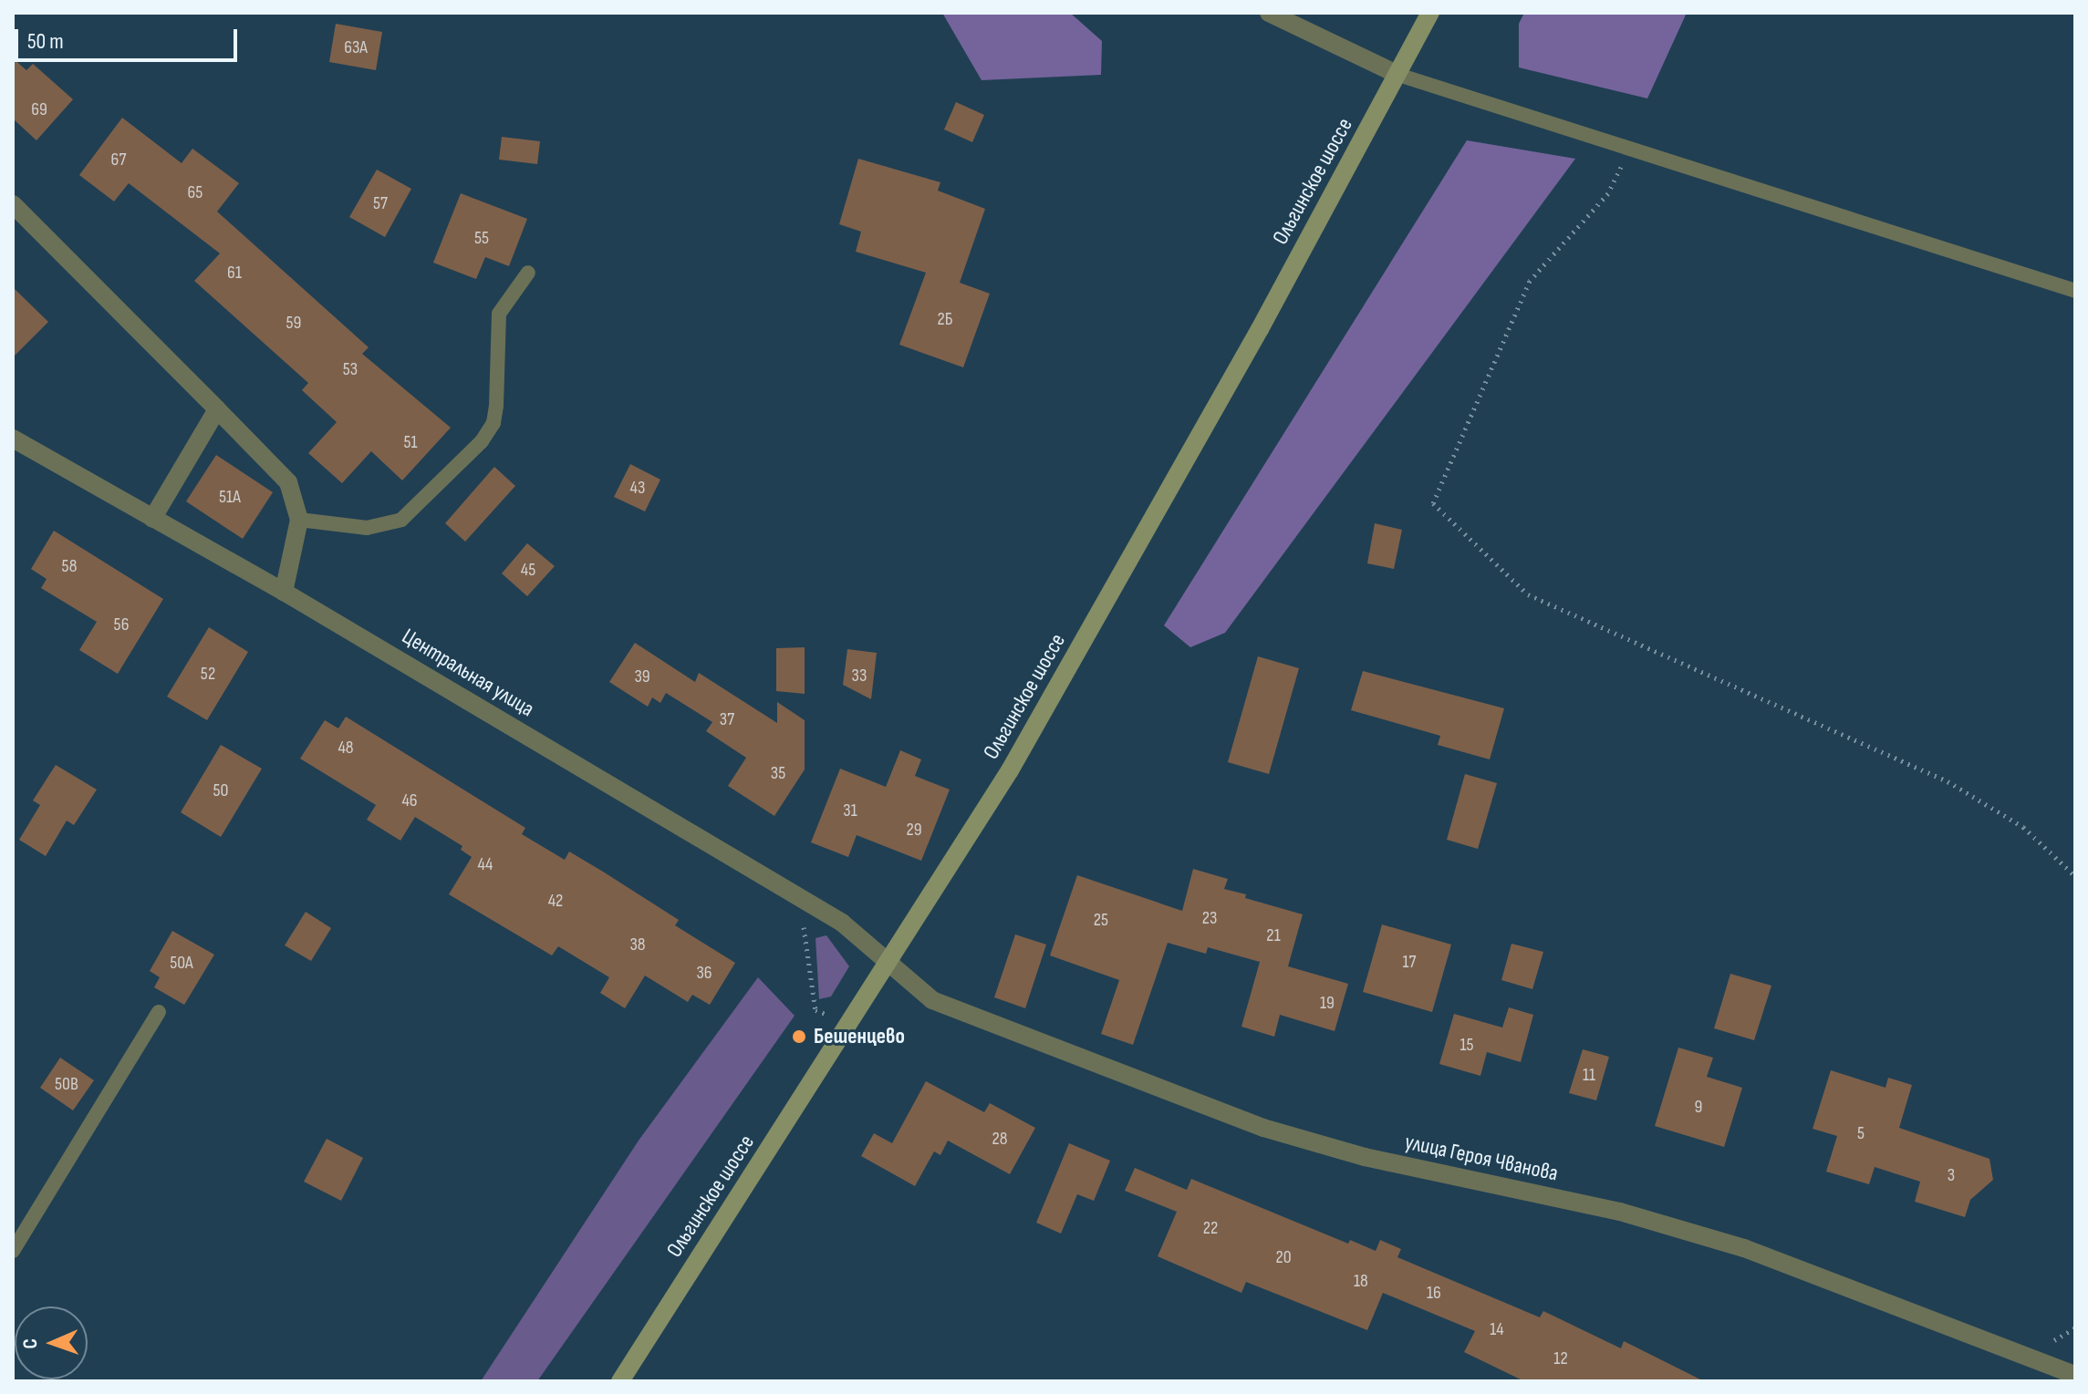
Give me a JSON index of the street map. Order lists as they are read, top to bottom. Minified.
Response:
{"streets":{"main road":["Ольгинское шоссе"],"street":["Центральная улица","улица Героя Чванова"]},"crossings":[["Ольгинское шоссе","Центральная улица"],["Ольгинское шоссе","улица Героя Чванова"],["Центральная улица","улица Героя Чванова"]],"places":["Бешенцево"],"house_numbers":["63А","69","67","65","57","55","61","2Б","59","53","51","43","51А","58","45","56","52","33","39","37","48","35","50","46","31","29","44","42","23","25","21","38","17","50А","36","19","15","11","50В","9","5","28","3","22","20","18","16","14","12"],"scale_bar":"50 m","north":"left"}
